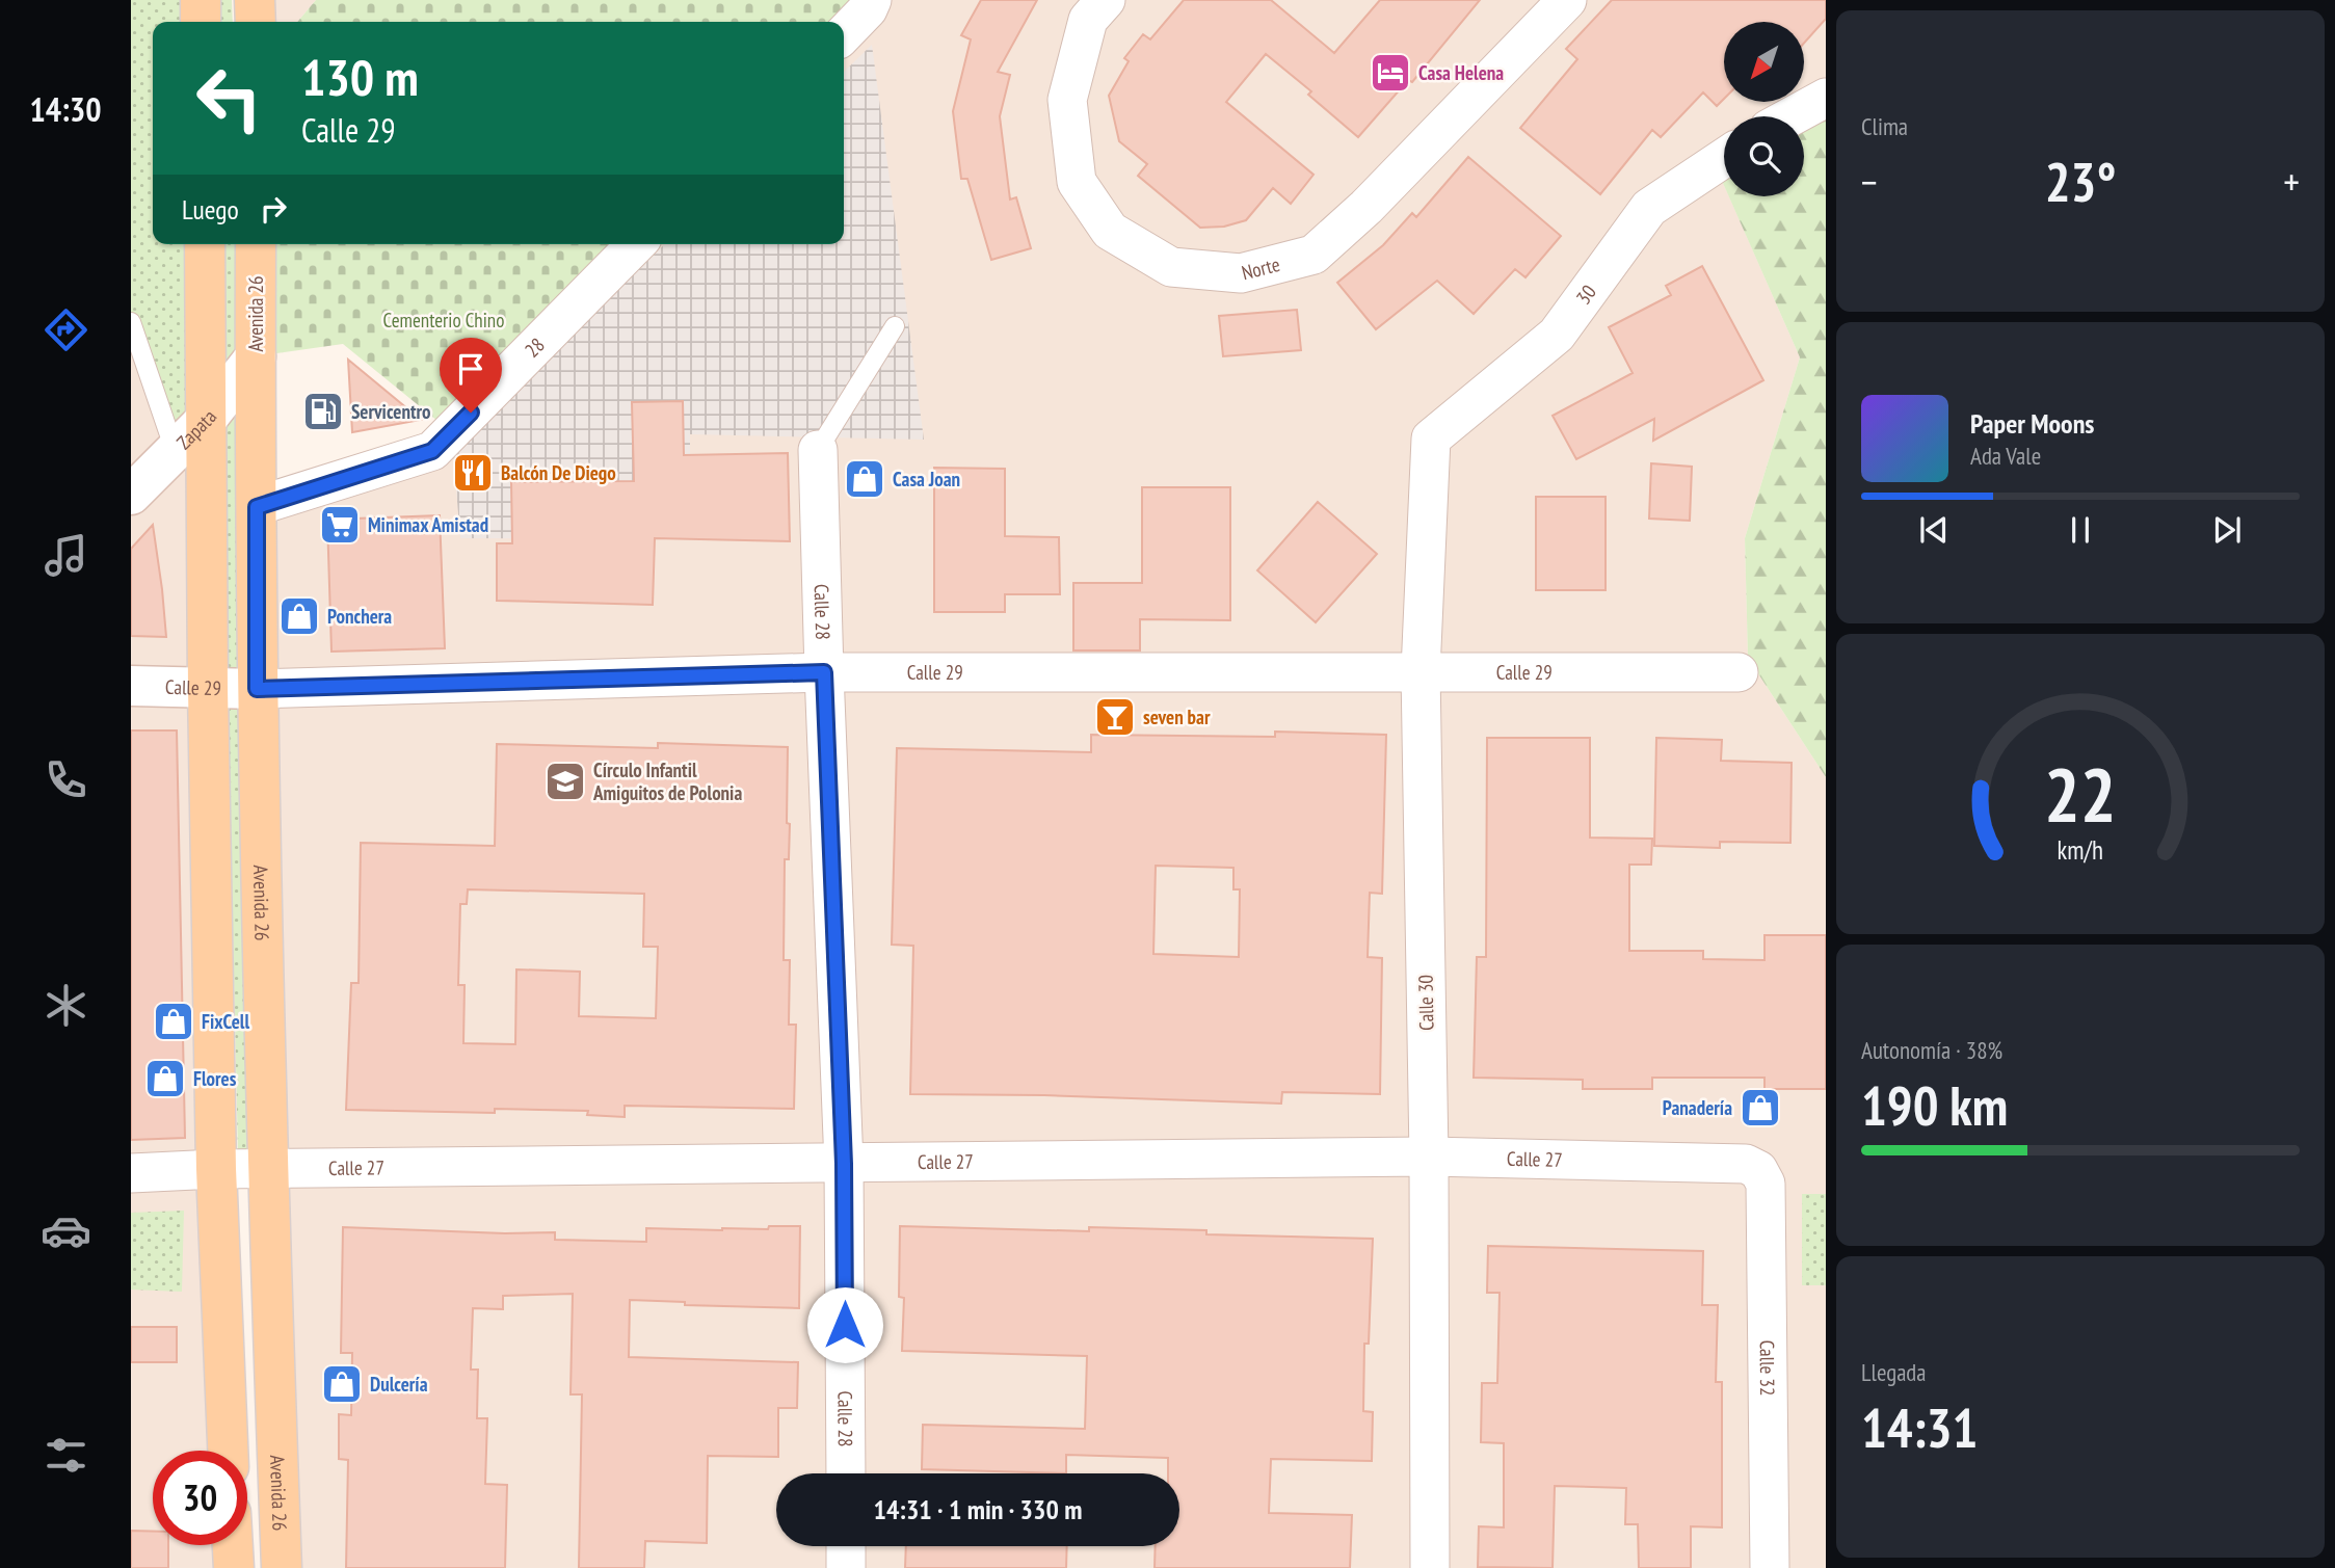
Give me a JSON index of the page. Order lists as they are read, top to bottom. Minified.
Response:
{"streets":{"main road":["Avenida 26","Zapata","Calle 29"],"street":["Norte","30","28","Calle 28","Calle 30","Calle 27","Calle 32"]},"crossings":[["30","Calle 30"],["Avenida 26","28"],["Avenida 26","Zapata"],["Avenida 26","Calle 29"],["Avenida 26","Calle 27"],["Calle 28","Calle 29"],["Calle 28","Calle 27"],["Calle 29","Calle 30"],["Calle 30","Calle 27"],["Calle 27","Calle 32"]],"parks":["Cementerio Chino"],"places":{"hotel":["Casa Helena"],"fuel station":["Servicentro"],"restaurant":["Balcón De Diego"],"shop":["Casa Joan","Ponchera","FixCell","Flores","Panadería","Dulcería"],"supermarket":["Minimax Amistad"],"bar":["seven bar"],"school or university":["Círculo Infantil Amiguitos de Polonia"]},"north":"bottom left","page":{"tabs":"14:30","tile":["Clima",["Autonomía · 38%","190 km"],["Llegada","14:31"]],"turn":["130 m","Calle 29"],"heat":["−","23°","+"],"then":"Luego","song":["Paper Moons","Ada Vale"],"limit":"30","trip":"14:31 · 1 min · 330 m","gauge":["22","km/h"]}}
